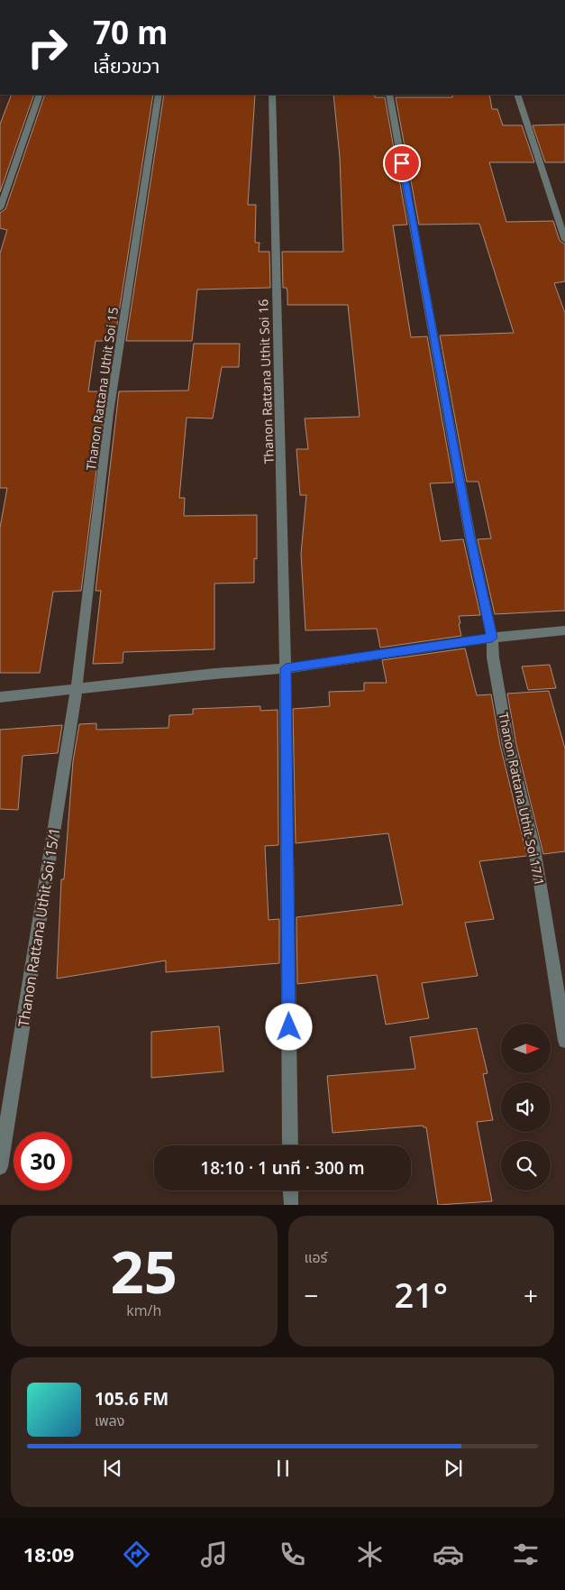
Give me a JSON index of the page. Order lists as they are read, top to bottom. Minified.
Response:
{"streets":{"street":["Thanon Rattana Uthit Soi 16","Thanon Rattana Uthit Soi 15","Thanon Rattana Uthit Soi 17/1","Thanon Rattana Uthit Soi 15/1"]},"crossings":[["Thanon Rattana Uthit Soi 15","Thanon Rattana Uthit Soi 15/1"]],"north":"right","page":{"turn":["70 m","เลี้ยวขวา"],"limit":"30","trip":"18:10 · 1 นาที · 300 m","tile":[["25","km/h"],"แอร์"],"heat":["−","21°","+"],"song":["105.6 FM","เพลง"],"tabs":"18:09"}}
